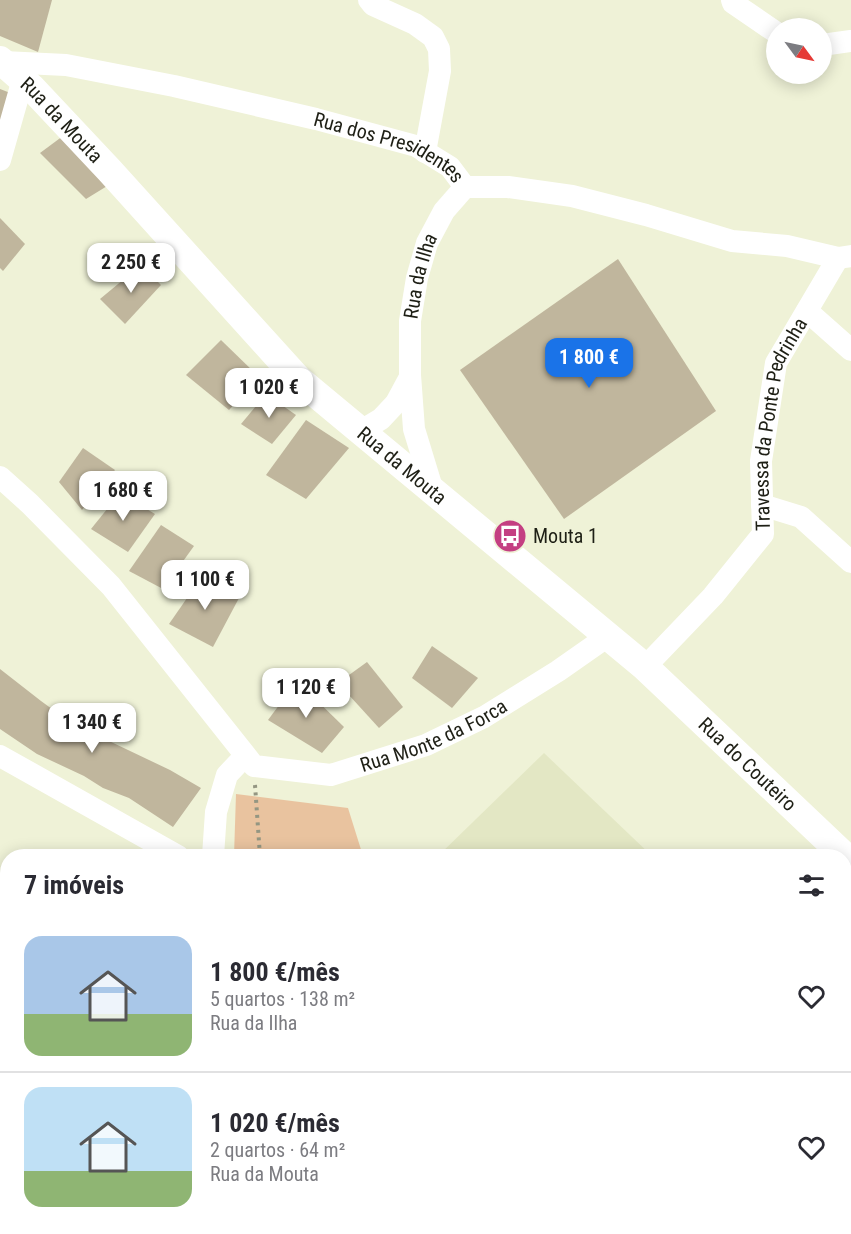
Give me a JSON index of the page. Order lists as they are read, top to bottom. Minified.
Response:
{"streets":{"main road":["Rua da Mouta","Rua do Couteiro"],"street":["Rua dos Presidentes","Rua da Ilha","Travessa da Ponte Pedrinha","Rua Monte da Forca"]},"crossings":[["Rua da Mouta","Rua dos Presidentes"],["Rua da Mouta","Rua da Ilha"],["Rua da Mouta","Travessa da Ponte Pedrinha"],["Rua da Mouta","Rua Monte da Forca"],["Rua da Mouta","Rua do Couteiro"],["Rua dos Presidentes","Rua da Ilha"],["Rua dos Presidentes","Travessa da Ponte Pedrinha"],["Travessa da Ponte Pedrinha","Rua do Couteiro"]],"places":{"bus stop":["Mouta 1"]},"north":"bottom right","page":{"price":["2 250 €","1 800 €","1 020 €","1 680 €","1 100 €","1 120 €","1 340 €"],"heading":"7 imóveis","list":[{"name":"1 800 €/mês","note":"5 quartos · 138 m² · Rua da Ilha"},{"name":"1 020 €/mês","note":"2 quartos · 64 m² · Rua da Mouta"}]}}
